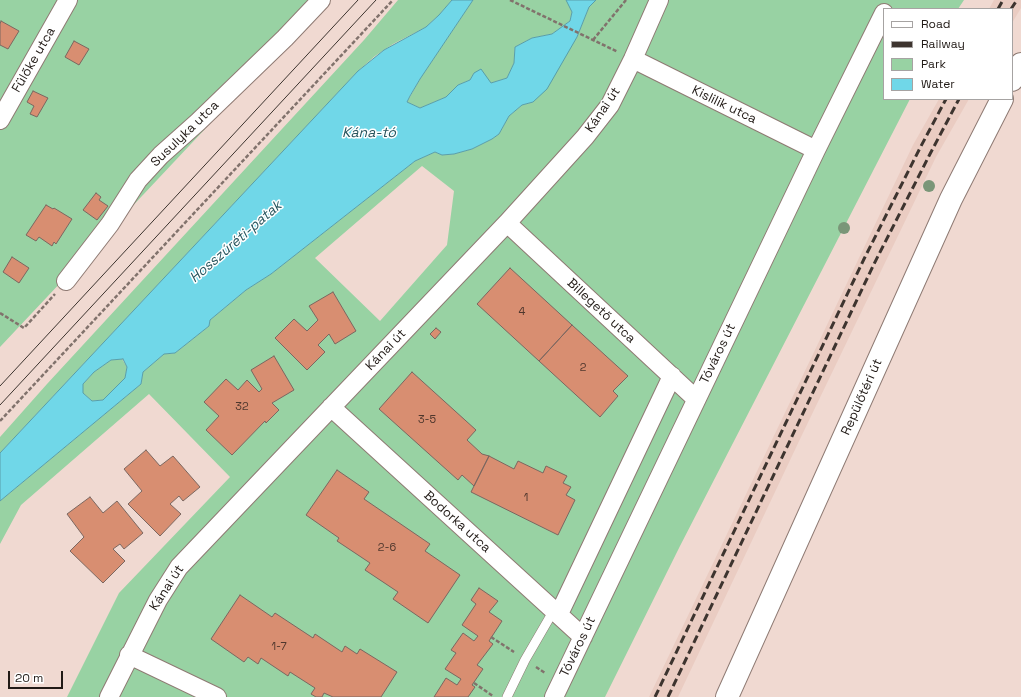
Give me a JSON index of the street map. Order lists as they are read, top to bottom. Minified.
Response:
{"streets":{"street":["Fülőke utca","Kislilik utca","Kánai út","Susulyka utca","Billegető utca","Tóváros út","Repülőtéri út","Bodorka utca"]},"crossings":[["Kislilik utca","Kánai út"],["Kislilik utca","Tóváros út"],["Kánai út","Billegető utca"],["Kánai út","Bodorka utca"],["Billegető utca","Tóváros út"],["Tóváros út","Bodorka utca"]],"water":["Kána-tó","Hosszúréti-patak"],"house_numbers":["4","2","32","3-5","1","2-6","1-7"],"legend":["Road","Railway","Park","Water"],"scale_bar":"20 m"}
